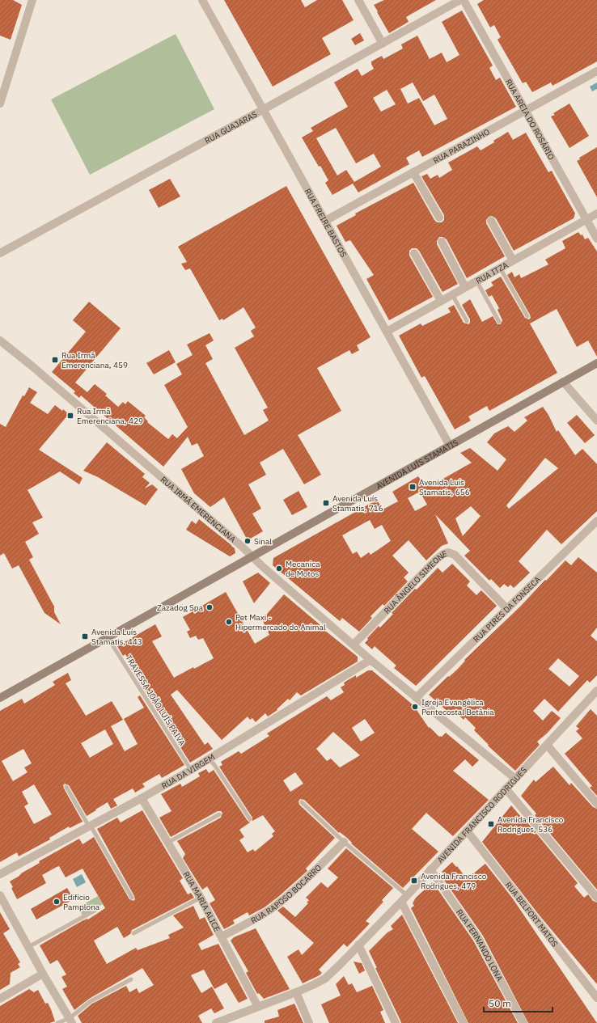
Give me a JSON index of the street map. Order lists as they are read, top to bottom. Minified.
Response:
{"streets":{"main road":["AVENIDA LUÍS STAMATIS"],"street":["RUA AREIA DO ROSÁRIO","RUA GUAJARAS","RUA PARAZINHO","RUA FREIRE BASTOS","RUA ITZA","RUA IRMÃ EMERENCIANA","RUA ÂNGELO SIMEONE","RUA PIRES DA FONSECA","RUA DA VIRGEM","AVENIDA FRANCISCO RODRIGUES","RUA RAPOSO BOCARRO","RUA MARIA ALICE","RUA BELFORT MATOS","RUA FERNANDO LONA"],"lane":["TRAVESSA JOÃO LUÍS PAIVA"]},"crossings":[["RUA AREIA DO ROSÁRIO","RUA PARAZINHO"],["RUA AREIA DO ROSÁRIO","RUA ITZA"],["RUA GUAJARAS","RUA FREIRE BASTOS"],["RUA PARAZINHO","RUA FREIRE BASTOS"],["RUA FREIRE BASTOS","RUA ITZA"],["RUA FREIRE BASTOS","AVENIDA LUÍS STAMATIS"],["AVENIDA LUÍS STAMATIS","RUA IRMÃ EMERENCIANA"],["AVENIDA LUÍS STAMATIS","TRAVESSA JOÃO LUÍS PAIVA"],["RUA IRMÃ EMERENCIANA","RUA ÂNGELO SIMEONE"],["RUA IRMÃ EMERENCIANA","RUA PIRES DA FONSECA"],["RUA IRMÃ EMERENCIANA","RUA DA VIRGEM"],["RUA IRMÃ EMERENCIANA","AVENIDA FRANCISCO RODRIGUES"],["RUA ÂNGELO SIMEONE","RUA PIRES DA FONSECA"],["TRAVESSA JOÃO LUÍS PAIVA","RUA DA VIRGEM"],["RUA DA VIRGEM","RUA MARIA ALICE"],["AVENIDA FRANCISCO RODRIGUES","RUA MARIA ALICE"],["AVENIDA FRANCISCO RODRIGUES","RUA BELFORT MATOS"],["AVENIDA FRANCISCO RODRIGUES","RUA FERNANDO LONA"],["RUA RAPOSO BOCARRO","RUA MARIA ALICE"]],"places":{"transit":["Rua Irmã Emerenciana, 459","Rua Irmã Emerenciana, 429","Avenida Luís Stamatis, 656","Avenida Luís Stamatis, 716","Avenida Luís Stamatis, 443","Avenida Francisco Rodrigues, 536","Avenida Francisco Rodrigues, 479"],"other":["Sinal","Mecanica de Motos","Zazadog Spa","Pet Maxi - Hipermercado do Animal","Igreja Evangélica Pentecostal Betânia","Edifício Pamplona"]},"scale_bar":"50 m"}
